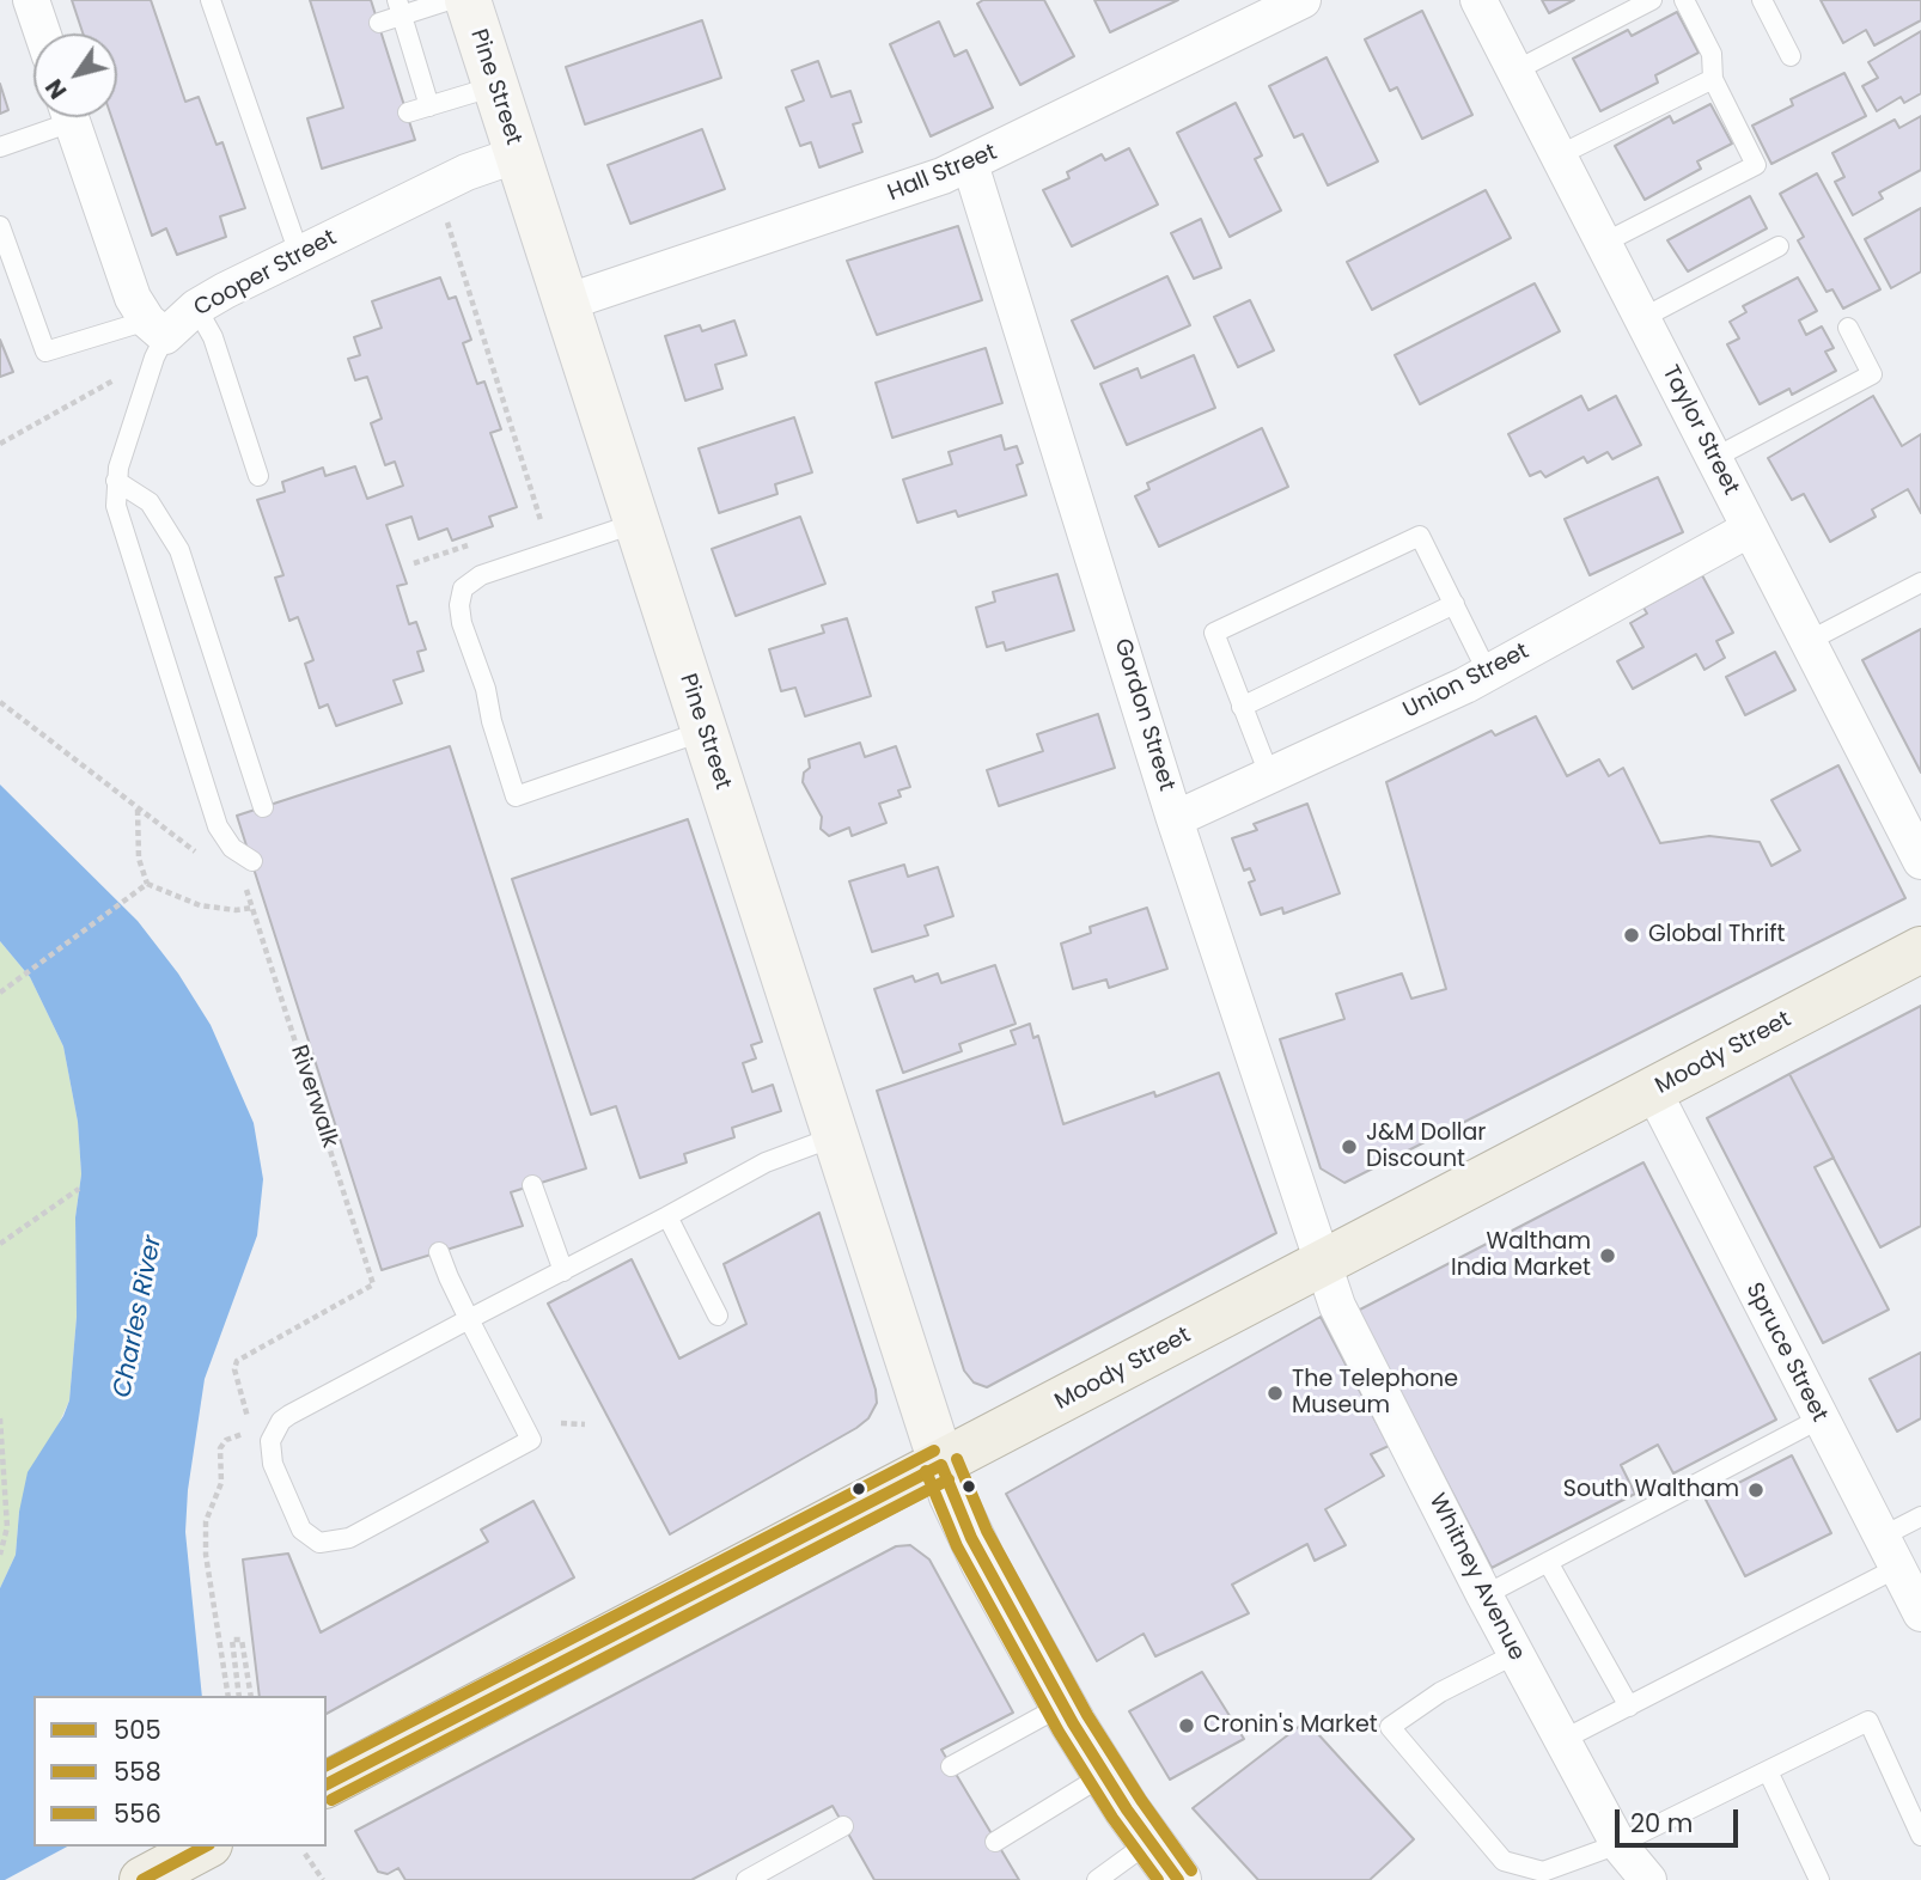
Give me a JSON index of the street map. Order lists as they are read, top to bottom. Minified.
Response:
{"streets":{"main road":["Moody Street"],"street":["Pine Street","Hall Street","Cooper Street","Taylor Street","Union Street","Gordon Street","Spruce Street","Whitney Avenue"],"path":["Riverwalk"]},"crossings":[["Pine Street","Hall Street"],["Pine Street","Cooper Street"],["Pine Street","Moody Street"],["Hall Street","Gordon Street"],["Taylor Street","Union Street"],["Union Street","Gordon Street"],["Gordon Street","Moody Street"],["Gordon Street","Whitney Avenue"],["Moody Street","Spruce Street"],["Moody Street","Whitney Avenue"]],"water":["Charles River"],"places":["Global Thrift","J&M Dollar Discount","Waltham India Market","The Telephone Museum","South Waltham","Cronin's Market"],"lines":["transit line 556","transit line 505","transit line 558"],"legend":["505","558","556"],"scale_bar":"20 m","north":"bottom left"}
